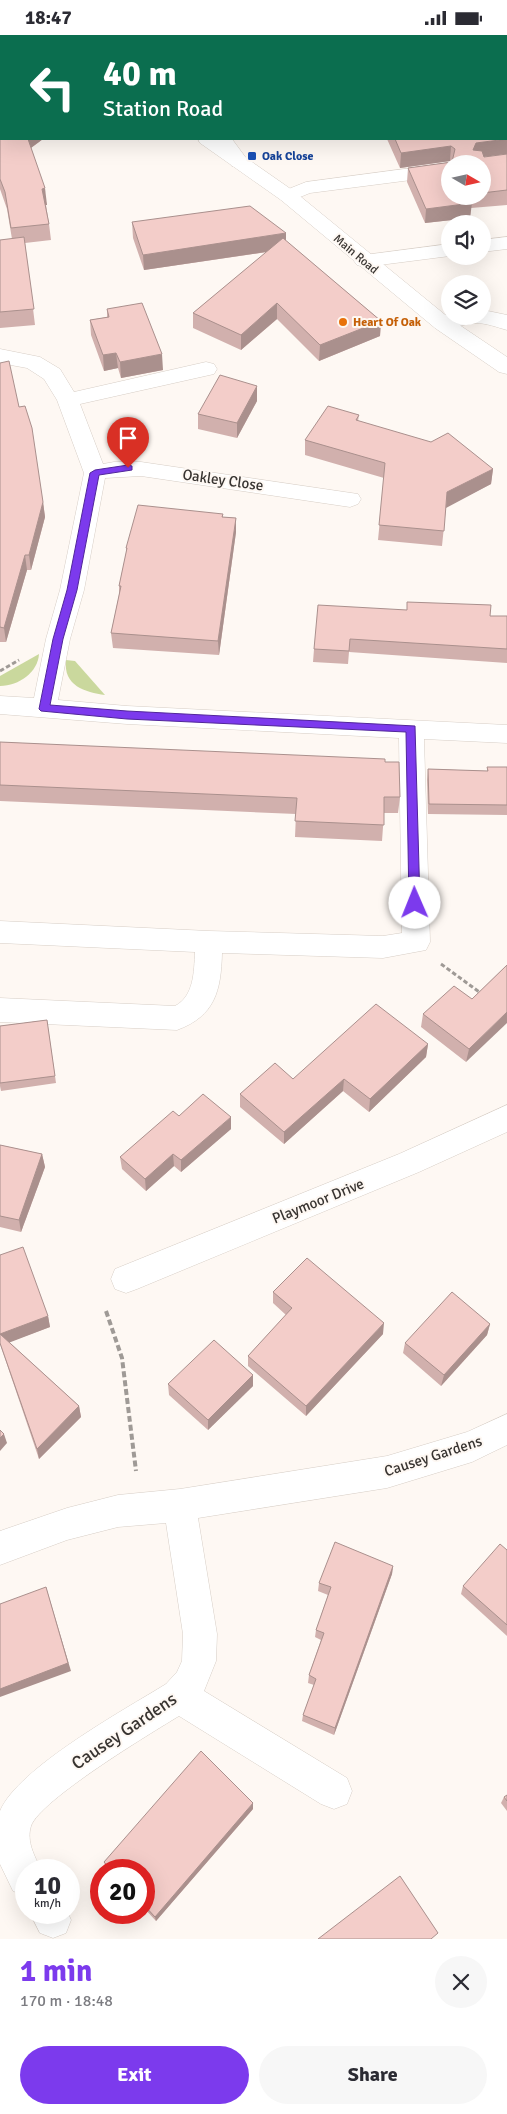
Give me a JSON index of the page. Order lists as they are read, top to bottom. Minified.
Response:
{"streets":{"street":["Main Road","Oakley Close","Playmoor Drive","Causey Gardens"]},"places":{"transit":["Oak Close"],"other":["Heart Of Oak"]},"north":"right","page":{"status":"18:47","turn":["40 m","Station Road"],"speed":"10 km/h","limit":"20","heading":["1 min","170 m · 18:48"],"buttons":["Exit","Share"]}}
